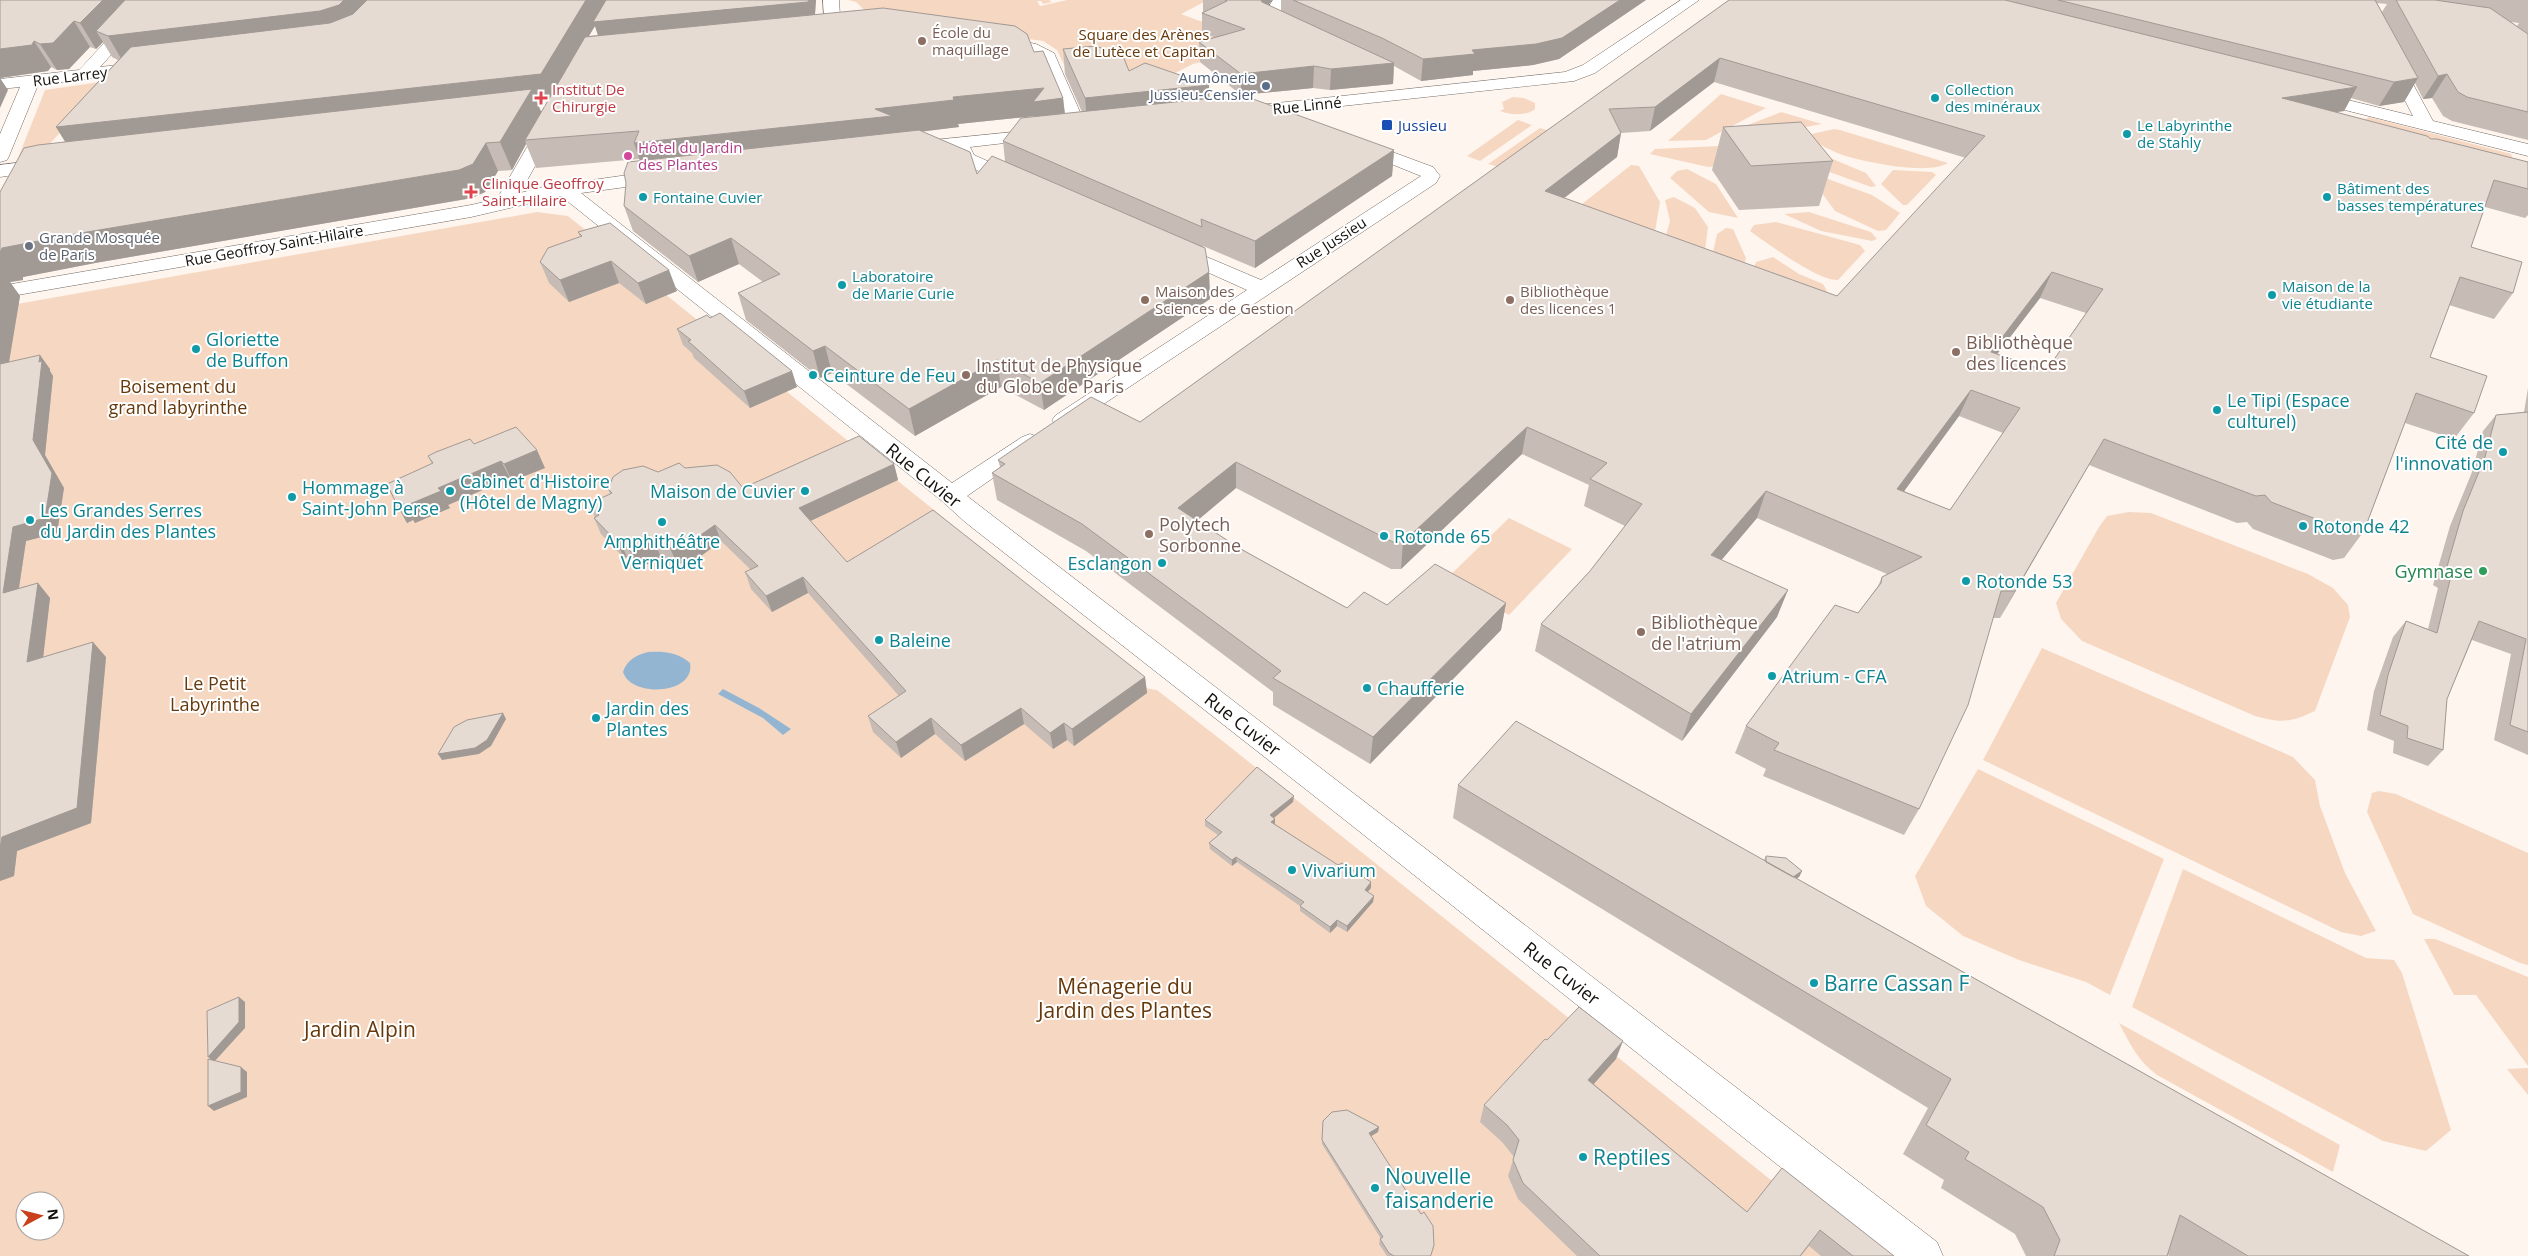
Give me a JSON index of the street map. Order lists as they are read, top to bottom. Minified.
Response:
{"streets":{"street":["Rue Larrey","Rue Linné","Rue Jussieu","Rue Geoffroy Saint-Hilaire","Rue Cuvier"]},"crossings":[["Rue Jussieu","Rue Cuvier"]],"parks":["Square des Arènes de Lutèce et Capitan","Boisement du grand labyrinthe","Le Petit Labyrinthe","Ménagerie du Jardin des Plantes","Jardin Alpin"],"places":{"other":["École du maquillage","Aumônerie Jussieu-Censier","Collection des minéraux","Le Labyrinthe de Stahly","Hôtel du Jardin des Plantes","Fontaine Cuvier","Bâtiment des basses températures","Grande Mosquée de Paris","Laboratoire de Marie Curie","Maison de la vie étudiante","Maison des Sciences de Gestion","Bibliothèque des licences 1","Gloriette de Buffon","Bibliothèque des licences","Ceinture de Feu","Institut de Physique du Globe de Paris","Le Tipi (Espace culturel)","Cité de l'innovation","Cabinet d'Histoire (Hôtel de Magny)","Maison de Cuvier","Hommage à Saint-John Perse","Les Grandes Serres du Jardin des Plantes","Amphithéâtre Verniquet","Rotonde 42","Polytech Sorbonne","Rotonde 65","Esclangon","Gymnase","Rotonde 53","Bibliothèque de l'atrium","Baleine","Atrium - CFA","Chaufferie","Jardin des Plantes","Vivarium","Barre Cassan F","Reptiles","Nouvelle faisanderie"],"health":["Institut De Chirurgie","Clinique Geoffroy Saint-Hilaire"],"transit":["Jussieu"]},"north":"right"}
